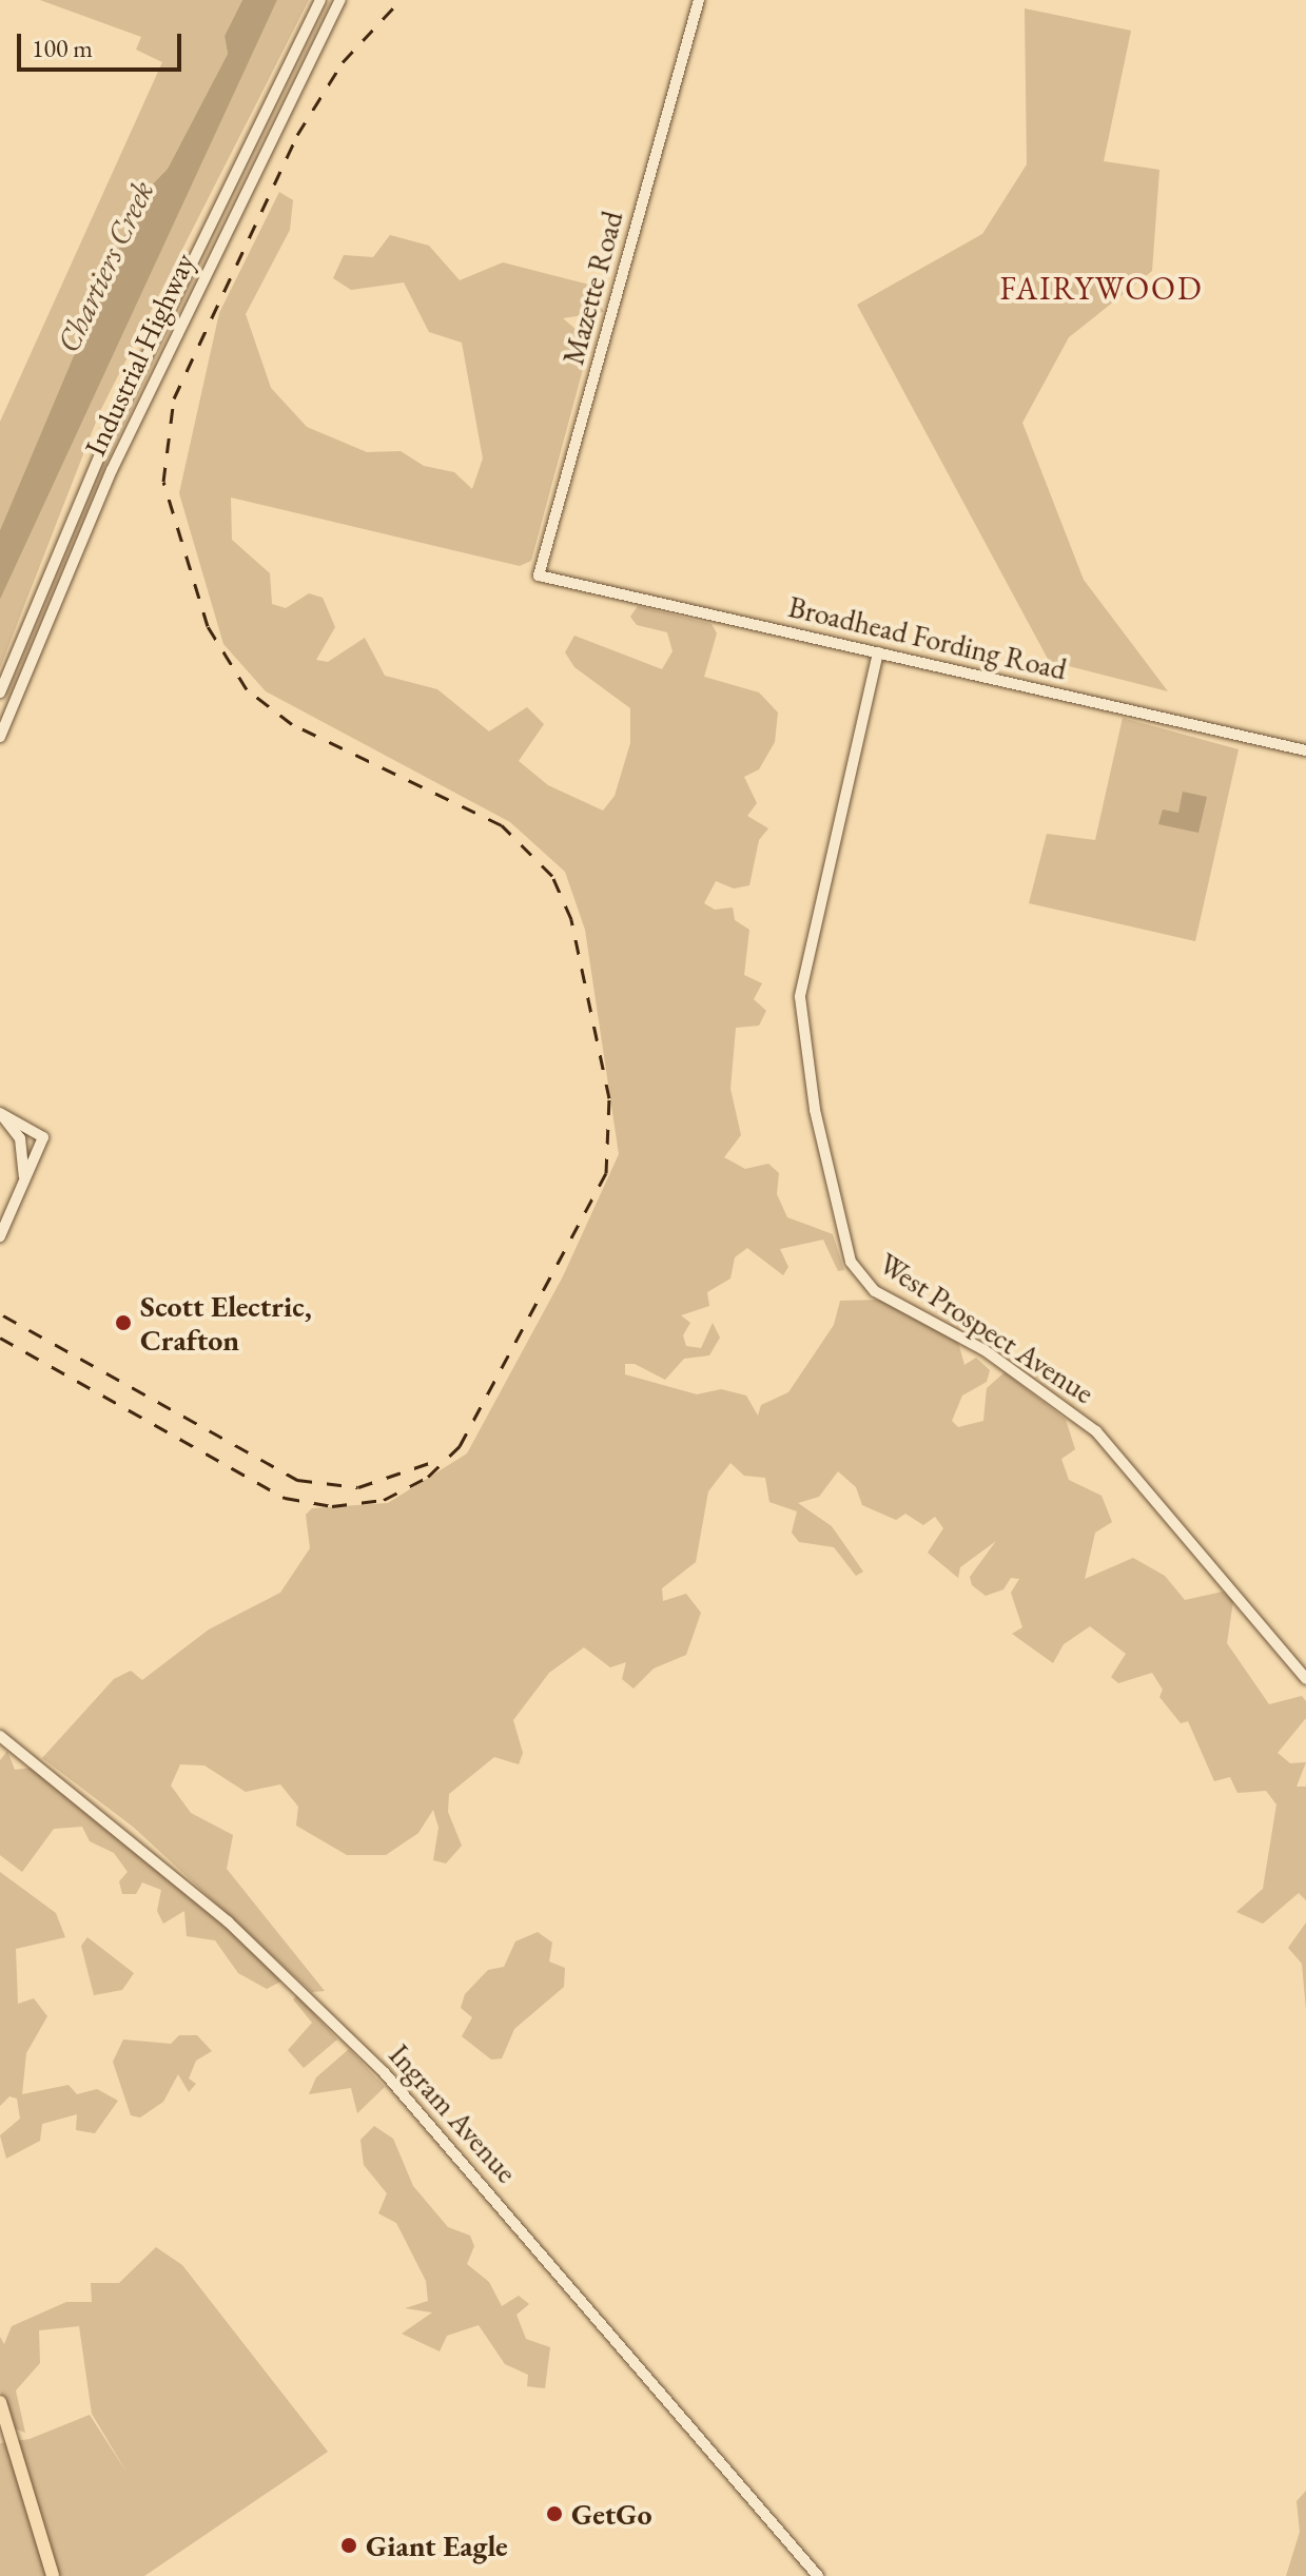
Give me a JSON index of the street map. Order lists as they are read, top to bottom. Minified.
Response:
{"streets":{"street":["Mazette Road","Industrial Highway","Broadhead Fording Road","West Prospect Avenue","Ingram Avenue"]},"crossings":[["Mazette Road","Broadhead Fording Road"],["Broadhead Fording Road","West Prospect Avenue"]],"districts":["FAIRYWOOD"],"water":["Chartiers Creek"],"places":["Scott Electric, Crafton","GetGo","Giant Eagle"],"scale_bar":"100 m"}
